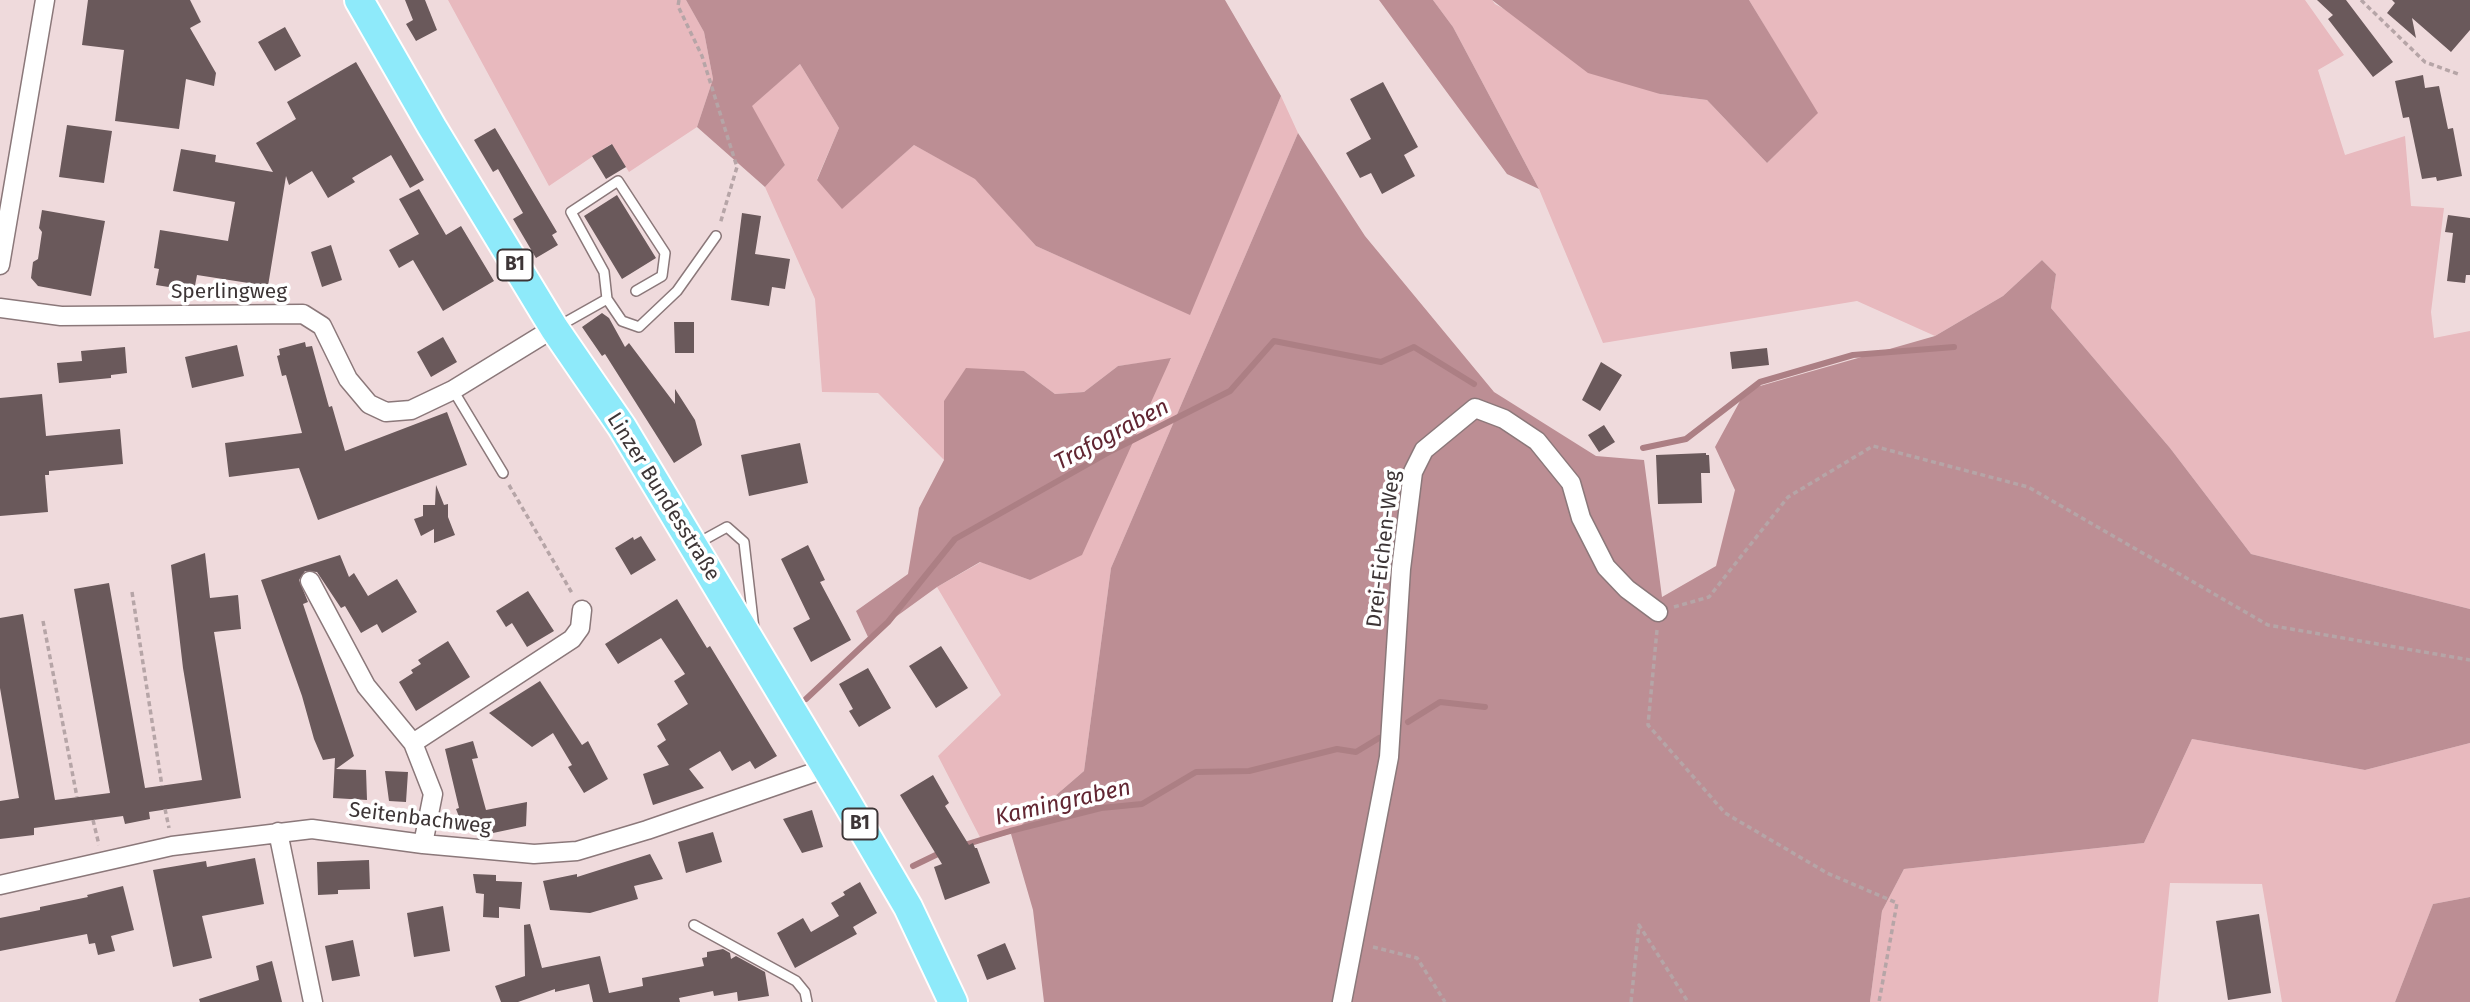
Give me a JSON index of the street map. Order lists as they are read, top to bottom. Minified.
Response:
{"streets":{"main road":["B1","Linzer Bundesstraße"],"street":["Sperlingweg","Drei-Eichen-Weg","Seitenbachweg"]},"crossings":[["Sperlingweg","Linzer Bundesstraße"],["Linzer Bundesstraße","Seitenbachweg"]],"water":["Trafograben","Kamingraben"]}
